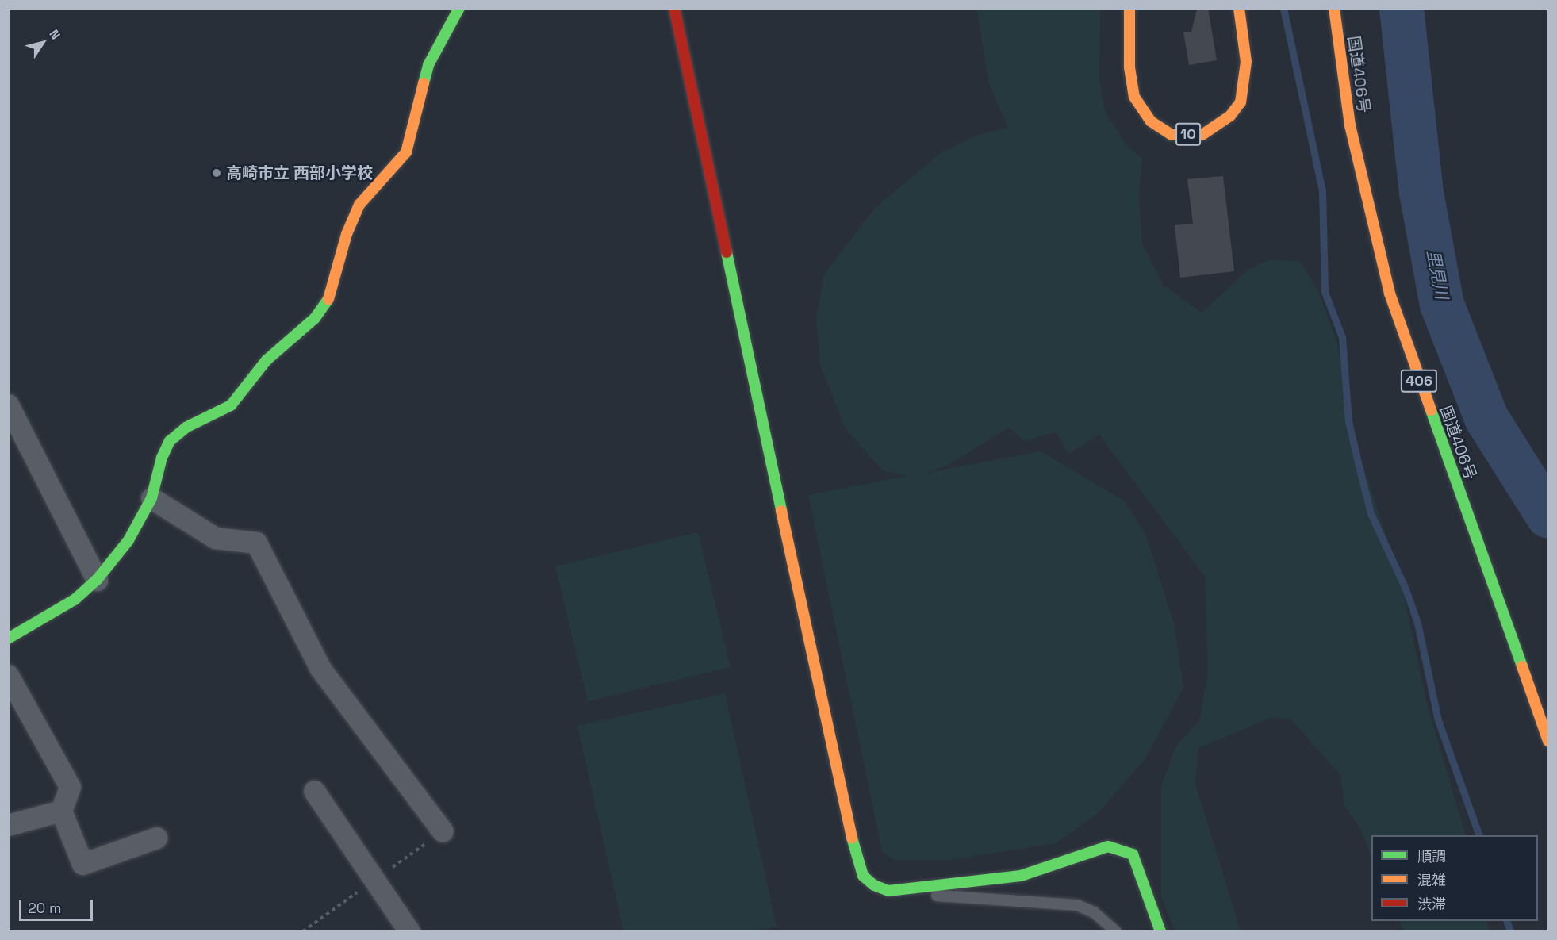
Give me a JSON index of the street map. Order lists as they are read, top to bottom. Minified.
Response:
{"streets":{"main road":["国道406号","10","406"]},"water":["里見川"],"places":["高崎市立 西部小学校"],"legend":["順調","混雑","渋滞"],"scale_bar":"20 m","north":"top right"}
